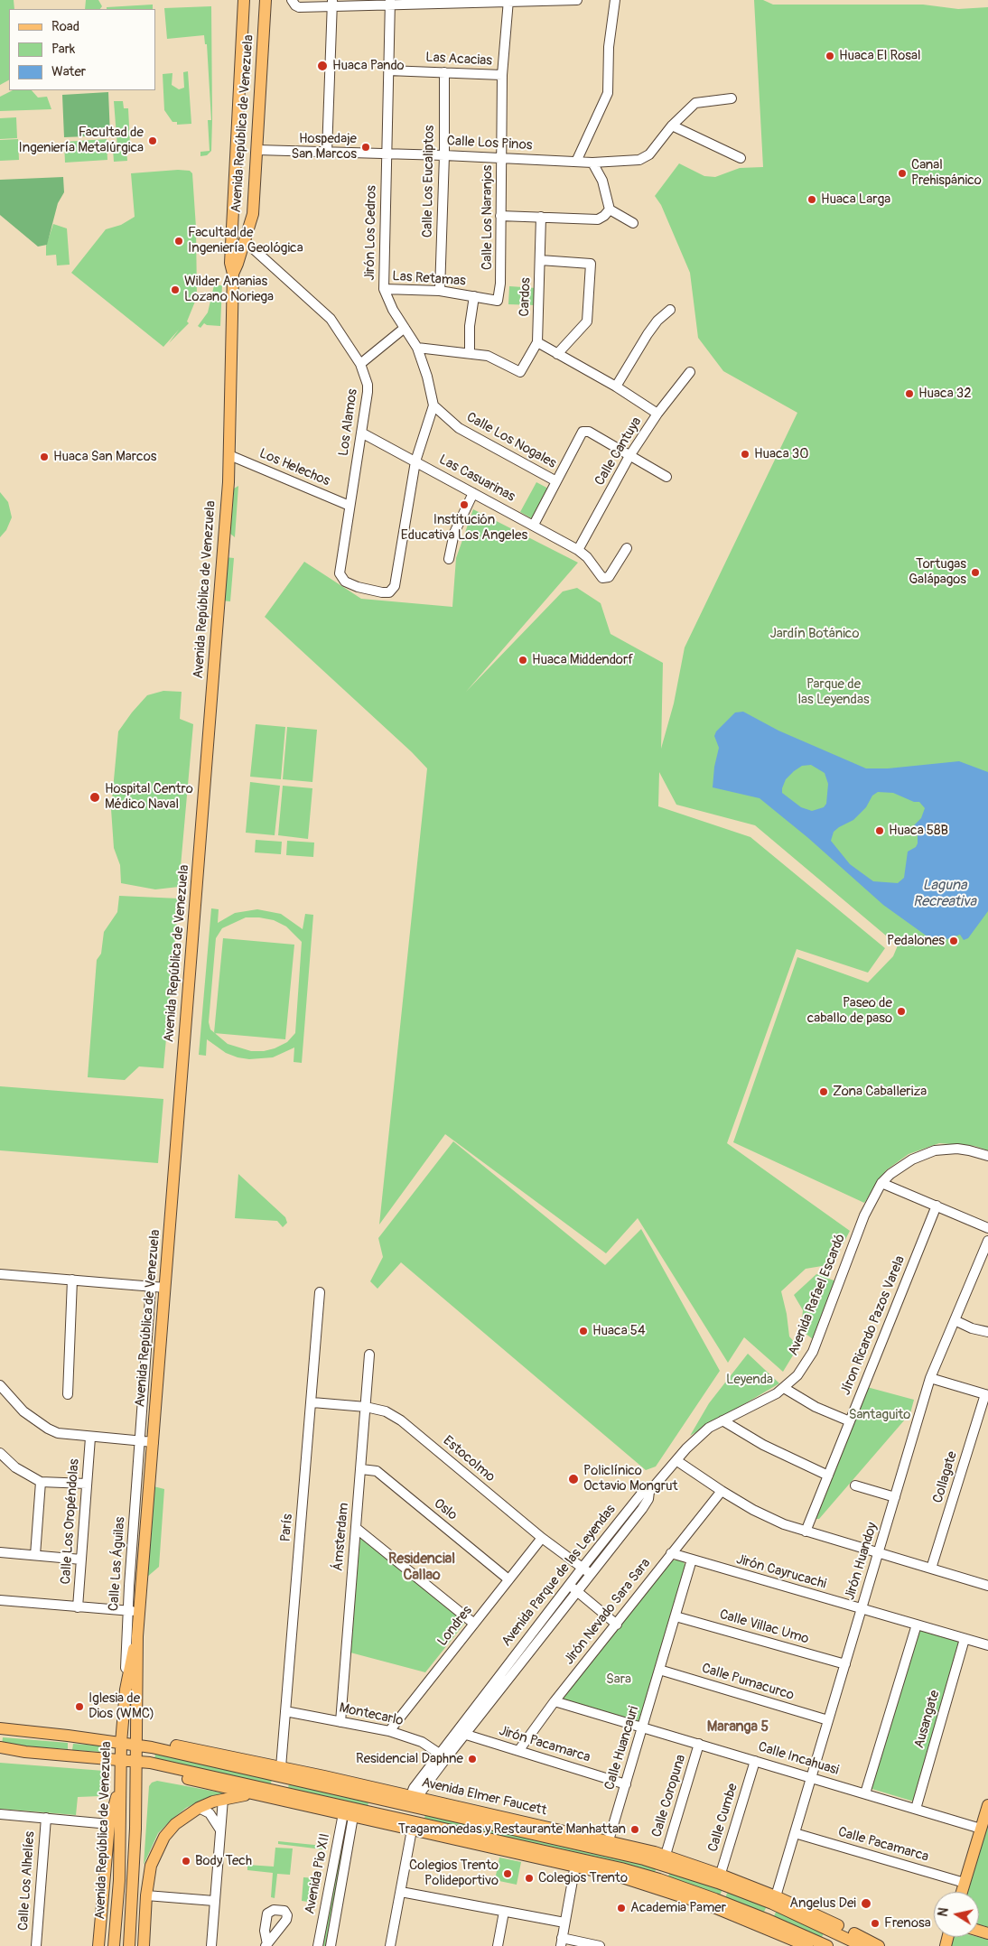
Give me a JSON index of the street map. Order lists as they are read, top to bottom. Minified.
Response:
{"streets":{"main road":["Avenida República de Venezuela","Avenida Elmer Faucett"],"street":["Las Acacias","Calle Los Pinos","Calle Los Eucaliptos","Calle Los Naranjos","Jirón Los Cedros","Las Retamas","Cardos","Los Alamos","Calle Los Nogales","Calle Cantuya","Los Helechos","Las Casuarinas","Avenida Rafael Escardó","Jíron Ricardo Pazos Varela","Estocolmo","Collagate","Oslo","Calle Los Oropéndolas","París","Ámsterdam","Jirón Huandoy","Calle Las Águilas","Jirón Cayrucachi","Avenida Parque de las Leyendas","Jirón Nevado Sara Sara","Londres","Calle Villac Umo","Calle Pumacurco","Montecarlo","Ausangate","Jirón Pacamarca","Calle Huancauri","Calle Incahuasi","Calle Coropuna","Calle Cumbe","Calle Pacamarca","Avenida Pio XII","Calle Los Alhelíes"]},"crossings":[["Las Acacias","Calle Los Eucaliptos"],["Las Acacias","Calle Los Naranjos"],["Las Acacias","Jirón Los Cedros"],["Avenida República de Venezuela","Calle Los Pinos"],["Avenida República de Venezuela","Los Alamos"],["Avenida República de Venezuela","Los Helechos"],["Avenida República de Venezuela","Calle Las Águilas"],["Avenida República de Venezuela","Avenida Elmer Faucett"],["Calle Los Pinos","Calle Los Eucaliptos"],["Calle Los Pinos","Calle Los Naranjos"],["Calle Los Pinos","Jirón Los Cedros"],["Calle Los Eucaliptos","Las Retamas"],["Calle Los Naranjos","Las Retamas"],["Jirón Los Cedros","Las Retamas"],["Jirón Los Cedros","Los Alamos"],["Jirón Los Cedros","Calle Los Nogales"],["Jirón Los Cedros","Las Casuarinas"],["Los Alamos","Los Helechos"],["Los Alamos","Las Casuarinas"],["Calle Cantuya","Las Casuarinas"],["Avenida Rafael Escardó","Avenida Parque de las Leyendas"],["Estocolmo","París"],["Estocolmo","Ámsterdam"],["Estocolmo","Avenida Parque de las Leyendas"],["Estocolmo","Londres"],["Oslo","Ámsterdam"],["Oslo","Londres"],["París","Montecarlo"],["París","Avenida Elmer Faucett"],["Ámsterdam","Montecarlo"],["Jirón Huandoy","Jirón Cayrucachi"],["Jirón Huandoy","Calle Villac Umo"],["Jirón Huandoy","Calle Pumacurco"],["Jirón Huandoy","Calle Incahuasi"],["Jirón Huandoy","Avenida Elmer Faucett"],["Jirón Huandoy","Calle Pacamarca"],["Jirón Cayrucachi","Jirón Nevado Sara Sara"],["Jirón Cayrucachi","Ausangate"],["Jirón Cayrucachi","Calle Huancauri"],["Avenida Parque de las Leyendas","Montecarlo"],["Avenida Parque de las Leyendas","Jirón Pacamarca"],["Avenida Parque de las Leyendas","Avenida Elmer Faucett"],["Jirón Nevado Sara Sara","Jirón Pacamarca"],["Jirón Nevado Sara Sara","Calle Incahuasi"],["Londres","Montecarlo"],["Calle Villac Umo","Calle Huancauri"],["Calle Pumacurco","Calle Huancauri"],["Ausangate","Calle Incahuasi"],["Jirón Pacamarca","Calle Huancauri"],["Calle Huancauri","Calle Incahuasi"],["Calle Huancauri","Avenida Elmer Faucett"],["Calle Incahuasi","Calle Coropuna"],["Calle Incahuasi","Calle Cumbe"],["Calle Coropuna","Avenida Elmer Faucett"],["Avenida Elmer Faucett","Calle Cumbe"]],"districts":["Residencial Callao","Maranga 5"],"water":["Laguna Recreativa"],"parks":["Jardín Botánico","Parque de las Leyendas","Leyenda","Santaguito","Sara"],"places":["Huaca El Rosal","Huaca Pando","Facultad de Ingeniería Metalúrgica","Hospedaje San Marcos","Canal Prehispánico","Huaca Larga","Facultad de Ingeniería Geológica","Wilder Ananias Lozano Noriega","Huaca 32","Huaca 30","Huaca San Marcos","Institución Educativa Los Angeles","Tortugas Galápagos","Huaca Middendorf","Hospital Centro Médico Naval","Huaca 58B","Pedalones","Paseo de caballo de paso","Zona Caballeriza","Huaca 54","Policlínico Octavio Mongrut","Iglesia de Dios (WMC)","Residencial Daphne","Tragamonedas y Restaurante Manhattan","Body Tech","Colegios Trento Polideportivo","Colegios Trento","Angelus Dei","Academia Pamer","Frenosa"],"legend":["Road","Park","Water"],"north":"left"}
